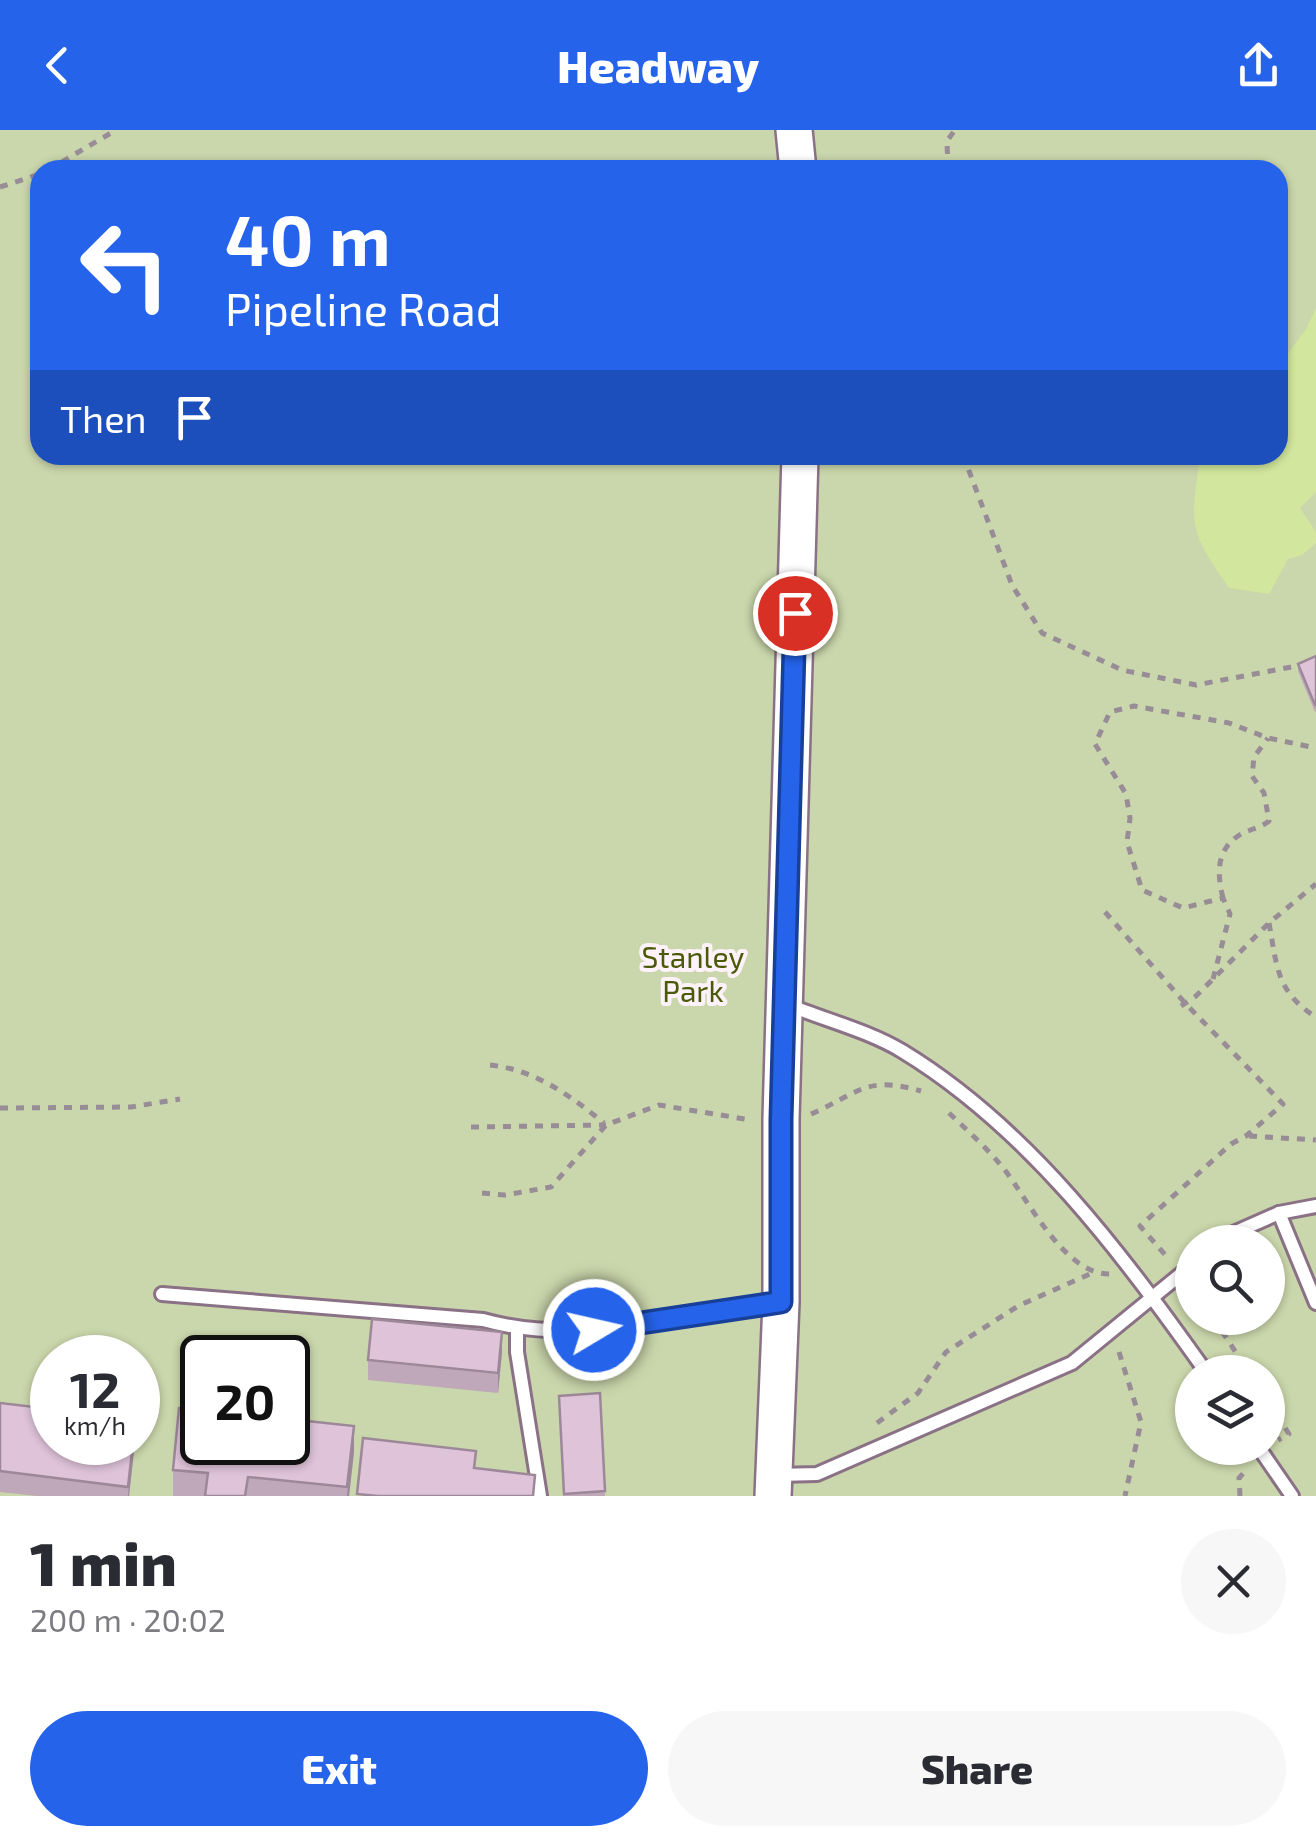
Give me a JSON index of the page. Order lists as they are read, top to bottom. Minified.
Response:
{"parks":["Stanley Park"],"page":{"header":"Headway","turn":["40 m","Pipeline Road"],"then":"Then","speed":"12 km/h","limit":"20","heading":["1 min","200 m · 20:02"],"buttons":["Exit","Share"]}}
